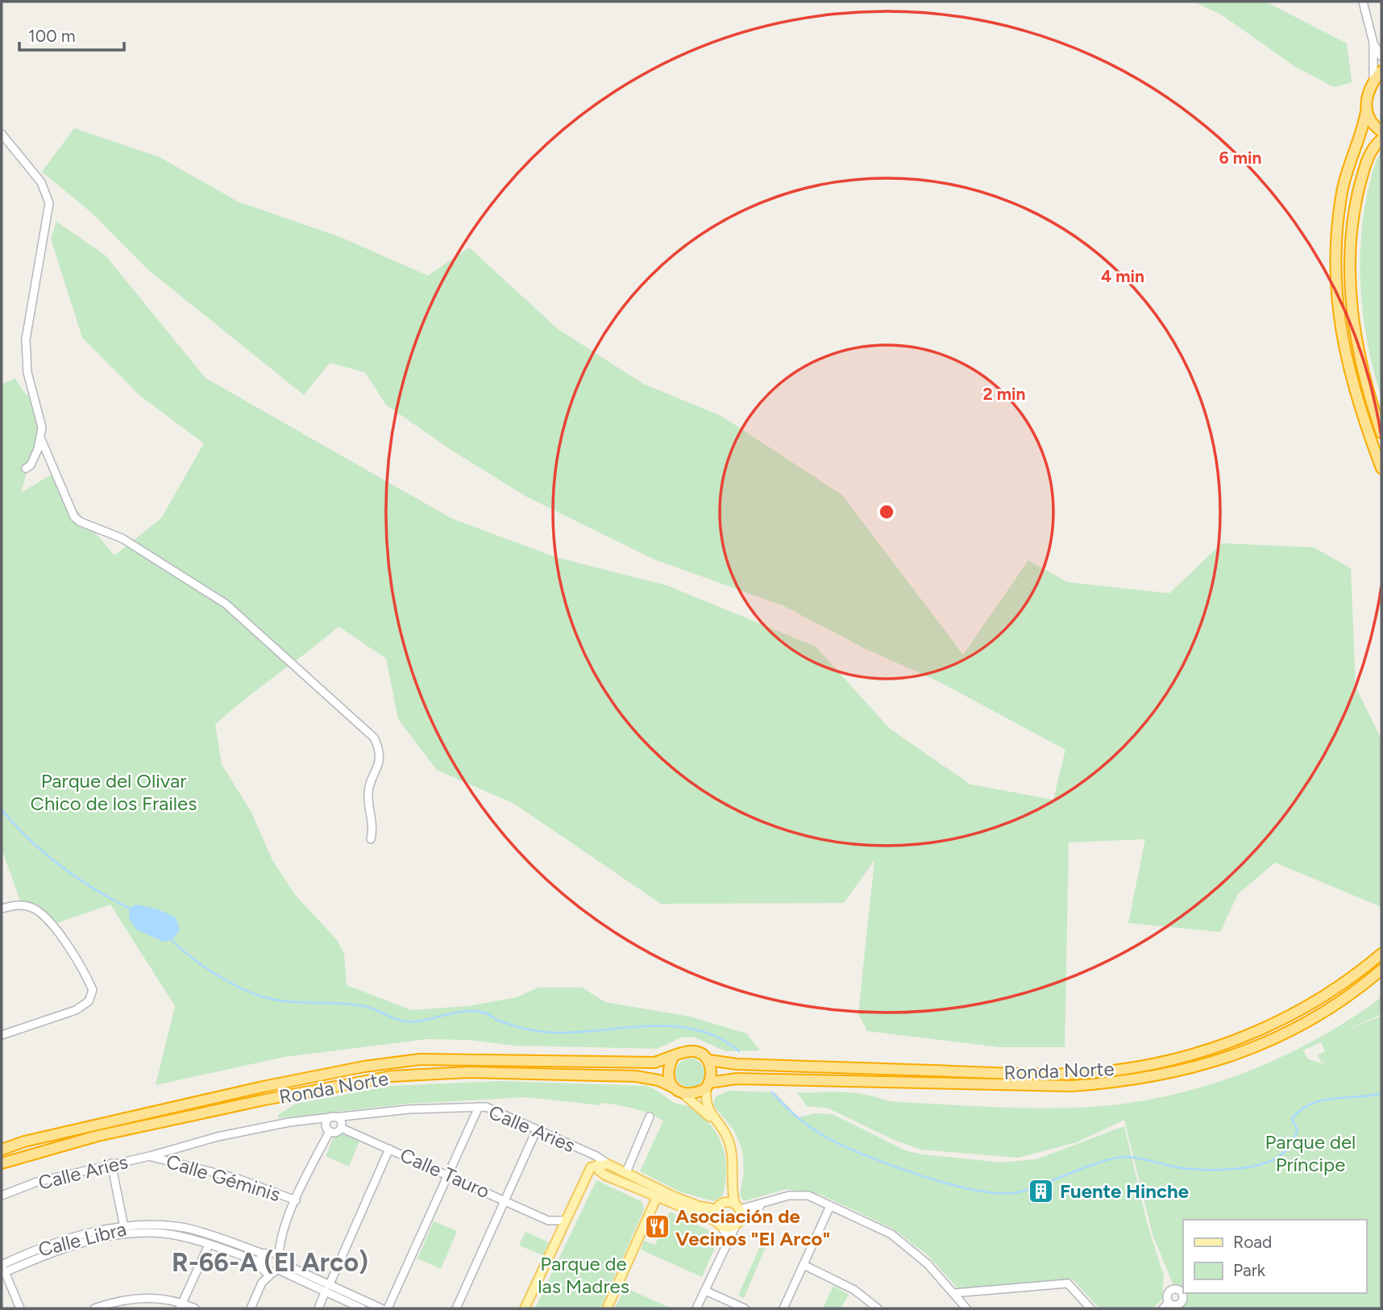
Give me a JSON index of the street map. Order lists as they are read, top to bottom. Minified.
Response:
{"streets":{"highway":["Ronda Norte"],"main road":["Calle Aries"],"street":["Calle Tauro","Calle Géminis","Calle Libra"]},"crossings":[["Calle Aries","Calle Tauro"],["Calle Aries","Calle Géminis"]],"districts":["R-66-A (El Arco)"],"parks":["Parque del Olivar Chico de los Frailes","Parque del Príncipe","Parque de las Madres"],"places":{"building":["Fuente Hinche"],"restaurant":["Asociación de Vecinos \"El Arco\""]},"legend":["Road","Park"],"scale_bar":"100 m","rings":["6 min","4 min","2 min"]}
